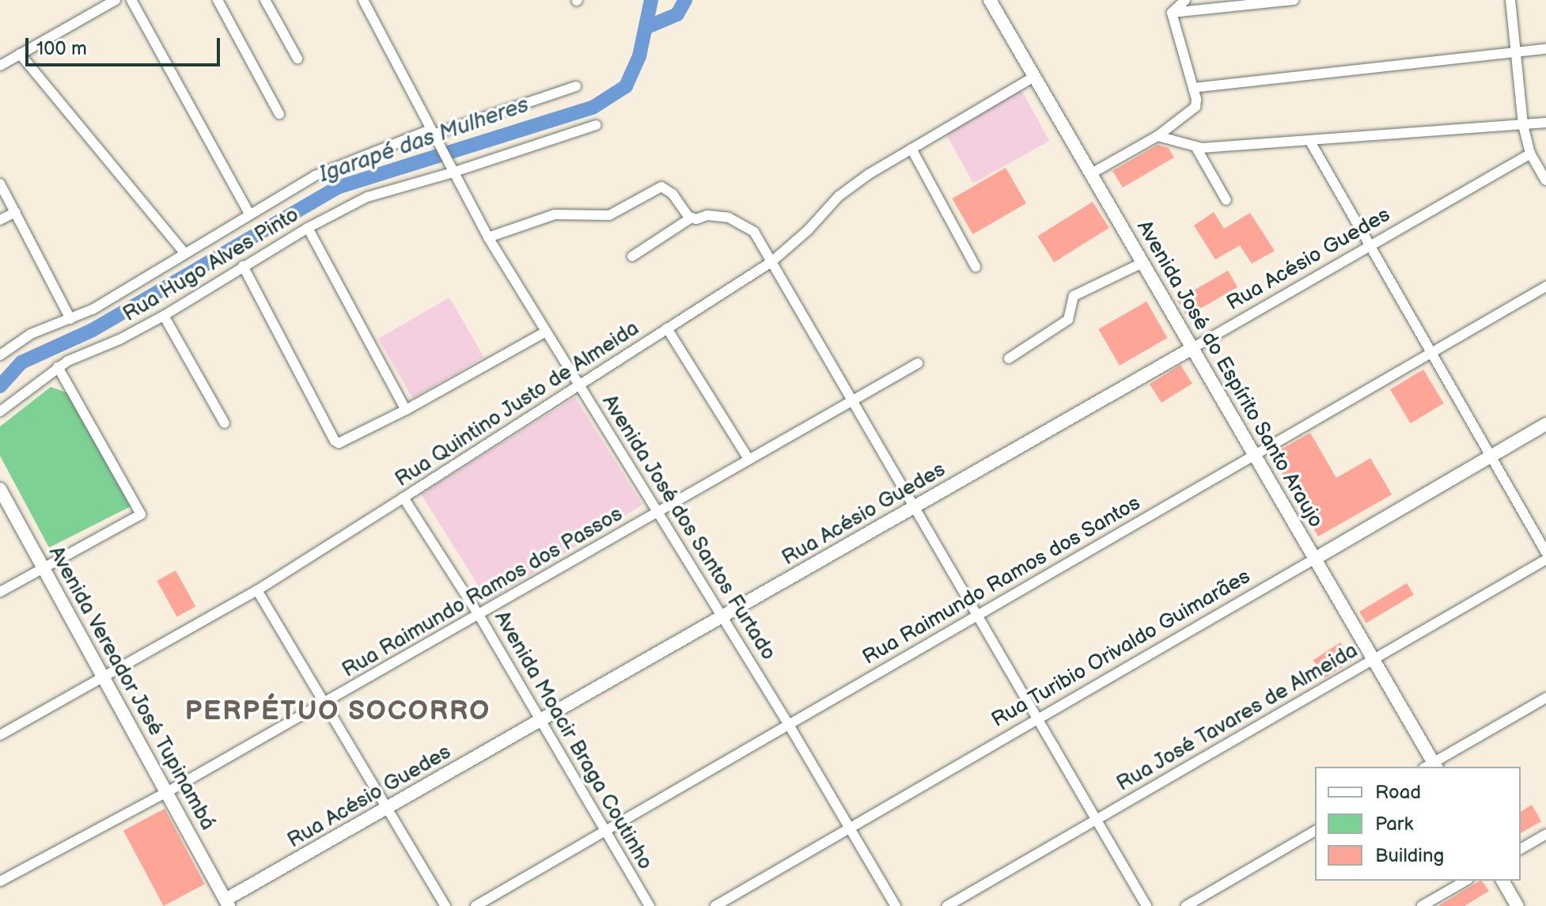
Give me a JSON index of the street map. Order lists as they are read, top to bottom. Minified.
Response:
{"streets":{"street":["Rua Acésio Guedes","Rua Hugo Alves Pinto","Avenida José do Espírito Santo Araujo","Rua Quintino Justo de Almeida","Avenida José dos Santos Furtado","Rua Raimundo Ramos dos Santos","Rua Raimundo Ramos dos Passos","Rua Turibio Orivaldo Guimarães","Avenida Vereador José Tupinambá","Rua José Tavares de Almeida","Avenida Moacir Braga Coutinho"]},"crossings":[["Rua Acésio Guedes","Avenida José do Espírito Santo Araujo"],["Rua Acésio Guedes","Avenida José dos Santos Furtado"],["Rua Acésio Guedes","Avenida Vereador José Tupinambá"],["Rua Acésio Guedes","Avenida Moacir Braga Coutinho"],["Rua Hugo Alves Pinto","Avenida José dos Santos Furtado"],["Avenida José do Espírito Santo Araujo","Rua Quintino Justo de Almeida"],["Avenida José do Espírito Santo Araujo","Rua Raimundo Ramos dos Santos"],["Avenida José do Espírito Santo Araujo","Rua Turibio Orivaldo Guimarães"],["Avenida José do Espírito Santo Araujo","Rua José Tavares de Almeida"],["Rua Quintino Justo de Almeida","Avenida José dos Santos Furtado"],["Rua Quintino Justo de Almeida","Avenida Vereador José Tupinambá"],["Rua Quintino Justo de Almeida","Avenida Moacir Braga Coutinho"],["Avenida José dos Santos Furtado","Rua Raimundo Ramos dos Santos"],["Avenida José dos Santos Furtado","Rua Raimundo Ramos dos Passos"],["Avenida José dos Santos Furtado","Rua Turibio Orivaldo Guimarães"],["Rua Raimundo Ramos dos Santos","Avenida Moacir Braga Coutinho"],["Rua Raimundo Ramos dos Passos","Avenida Vereador José Tupinambá"],["Rua Raimundo Ramos dos Passos","Avenida Moacir Braga Coutinho"]],"districts":["PERPÉTUO SOCORRO"],"water":["Igarapé das Mulheres"],"legend":["Road","Park","Building"],"scale_bar":"100 m"}
